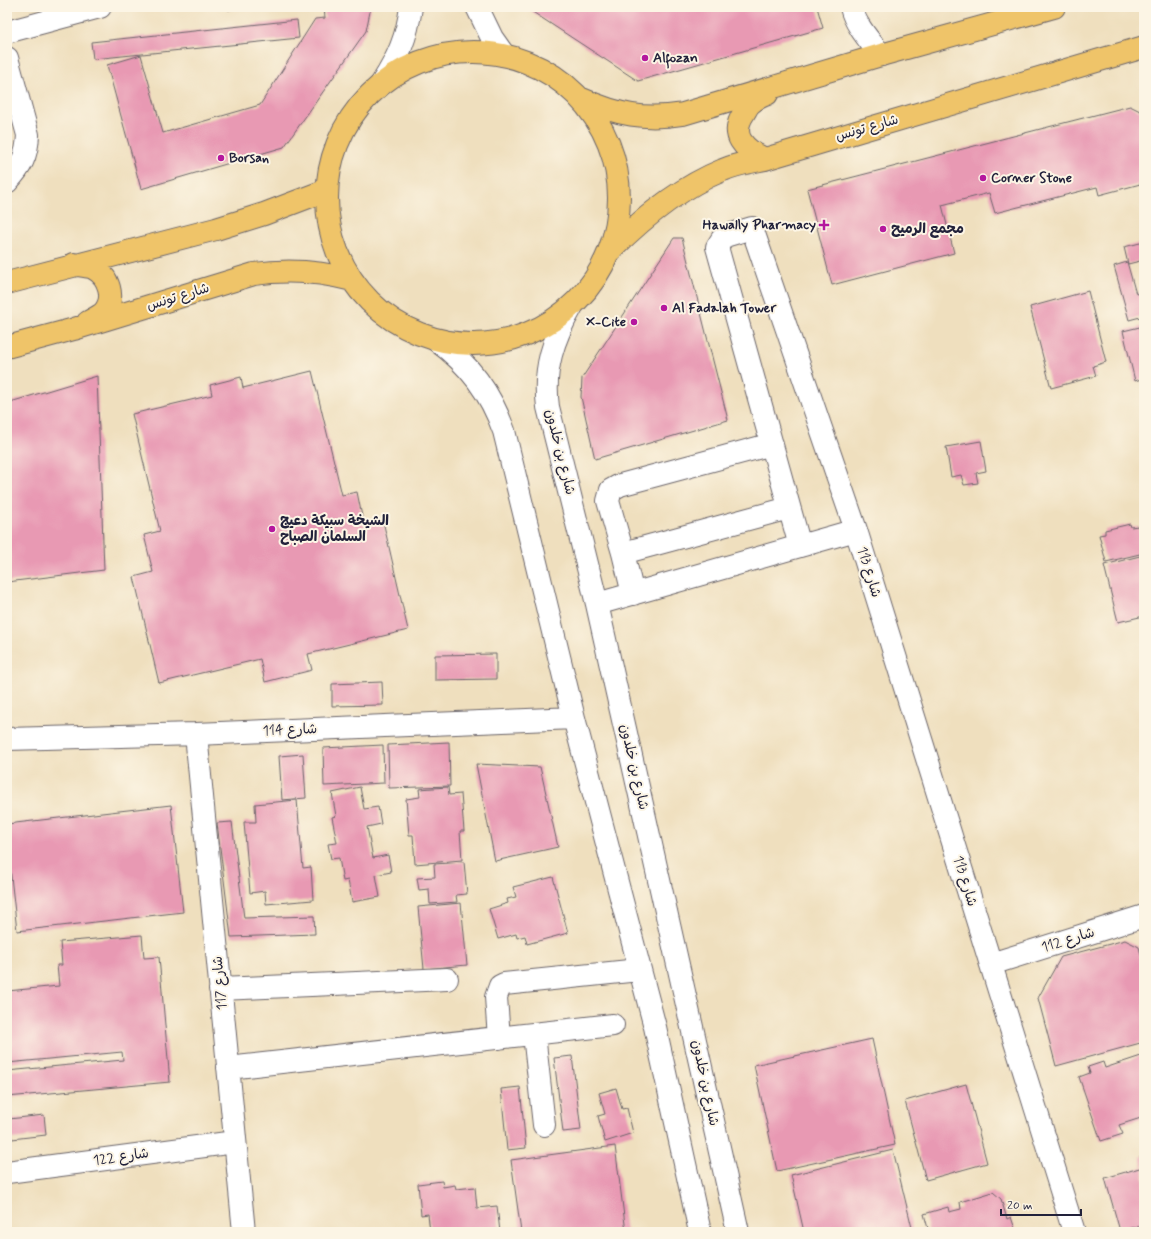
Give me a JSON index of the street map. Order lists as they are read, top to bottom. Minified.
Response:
{"streets":{"main road":["شارع تونس"],"street":["شارع بن خلدون","شارع 113","شارع 114","شارع 112","شارع 117","شارع 122"]},"crossings":[["شارع بن خلدون","شارع 113"],["شارع 113","شارع 112"],["شارع 114","شارع 117"],["شارع 117","شارع 122"]],"places":{"other":["Alfozan","Borsan","Corner Stone","مجمع الرميح","Al Fadalah Tower","X-Cite","الشيخة سبيكة دعيج السلمان الصباح"],"health":["Hawally Pharmacy"]},"scale_bar":"20 m"}
